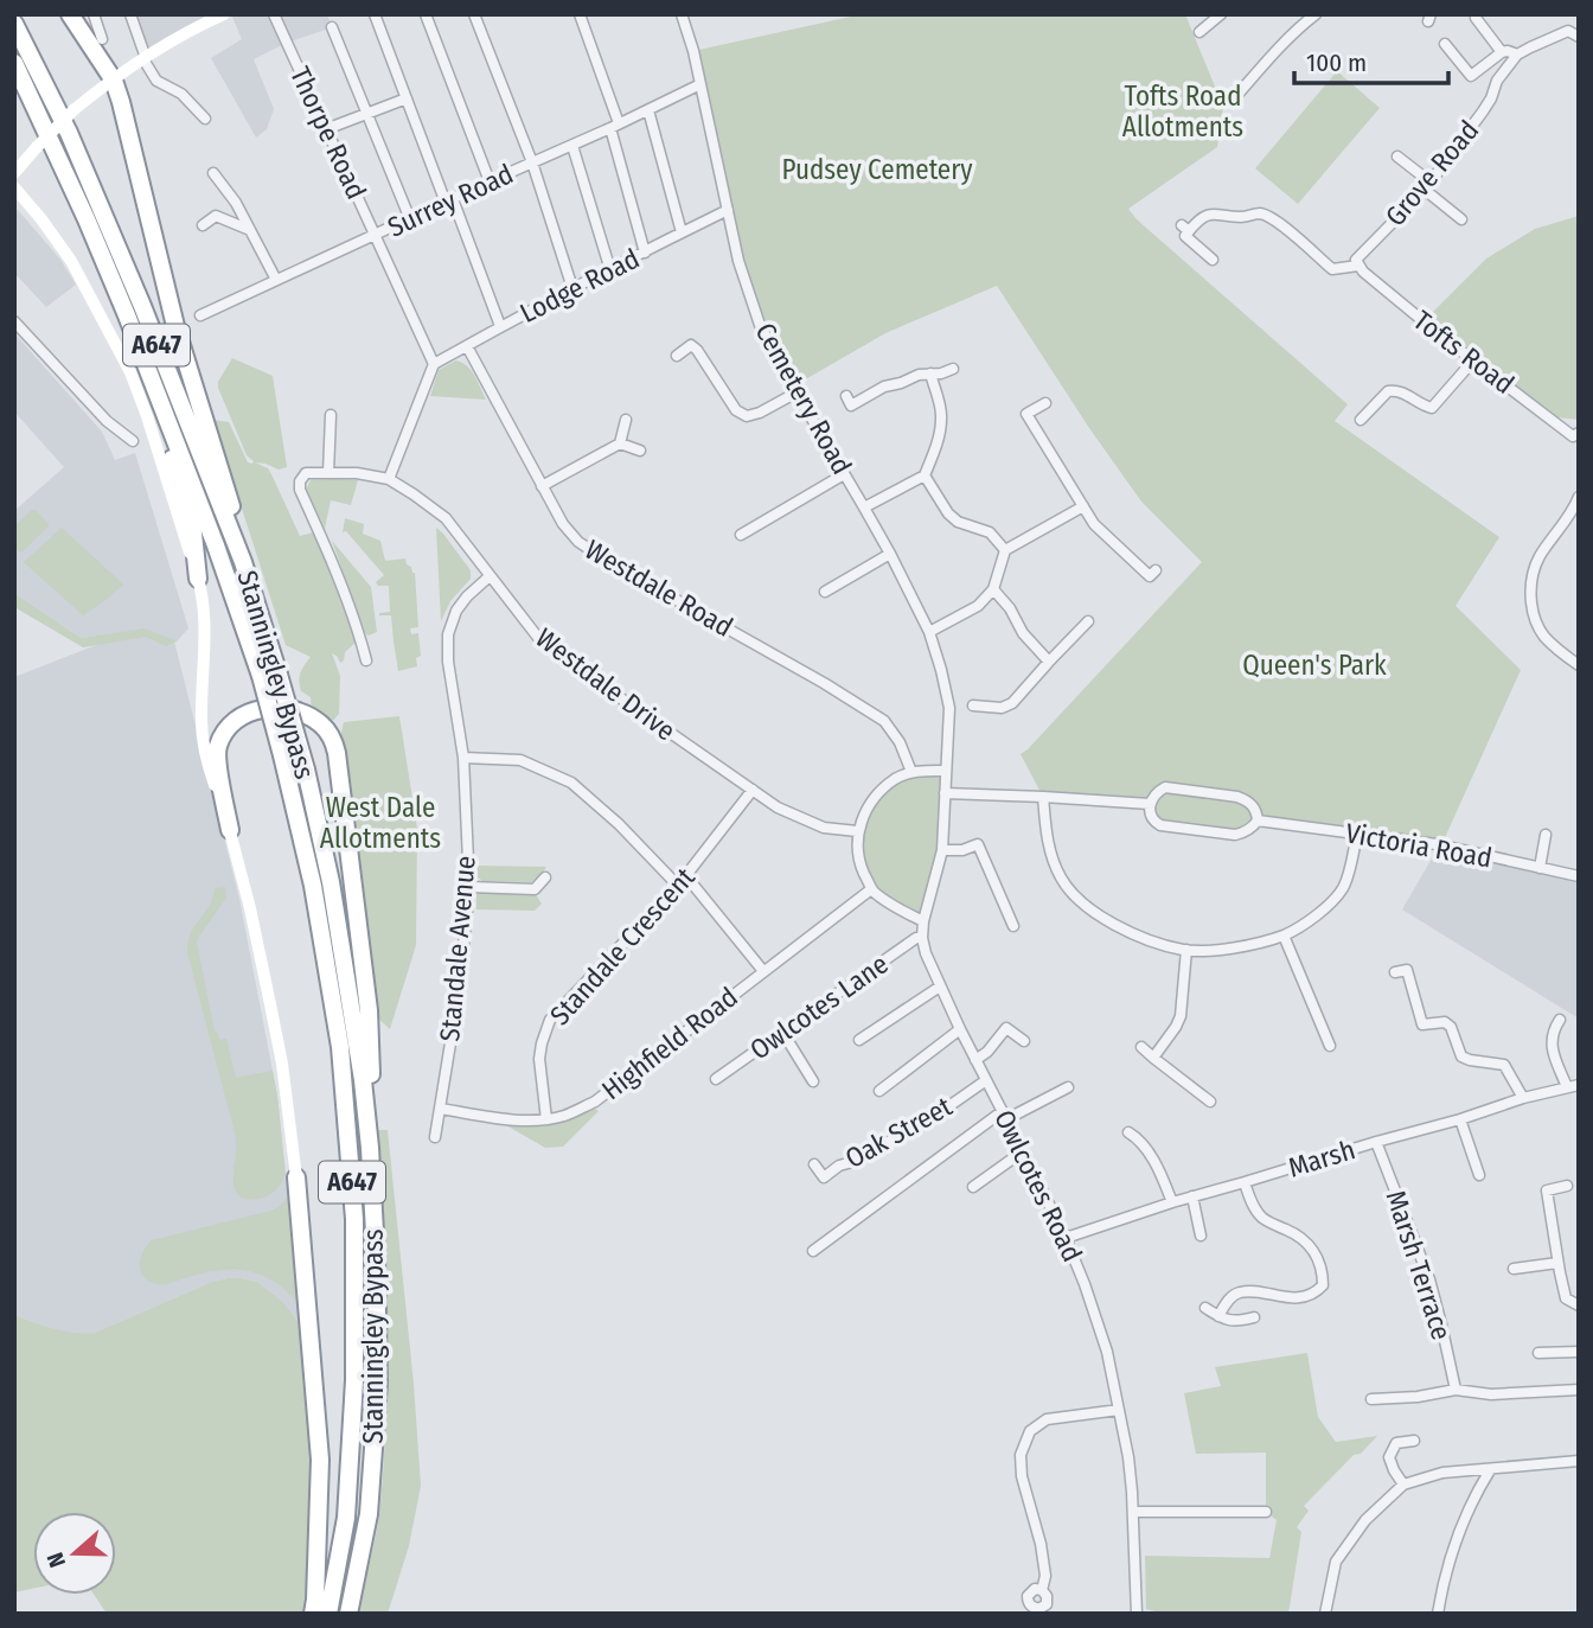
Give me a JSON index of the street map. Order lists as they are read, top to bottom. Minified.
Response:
{"streets":{"highway":["A647","Stanningley Bypass"],"street":["Thorpe Road","Grove Road","Surrey Road","Lodge Road","Tofts Road","Cemetery Road","Westdale Road","Westdale Drive","Victoria Road","Standale Crescent","Standale Avenue","Owlcotes Lane","Highfield Road","Oak Street","Marsh","Owlcotes Road","Marsh Terrace"]},"crossings":[["Thorpe Road","Surrey Road"],["Thorpe Road","Lodge Road"],["Grove Road","Tofts Road"],["Surrey Road","Cemetery Road"],["Lodge Road","Cemetery Road"],["Lodge Road","Westdale Road"],["A647","Stanningley Bypass"],["Cemetery Road","Owlcotes Road"],["Westdale Drive","Standale Crescent"],["Westdale Drive","Standale Avenue"],["Standale Crescent","Highfield Road"],["Standale Avenue","Highfield Road"],["Owlcotes Lane","Owlcotes Road"],["Oak Street","Owlcotes Road"],["Marsh","Owlcotes Road"],["Marsh","Marsh Terrace"]],"parks":["Tofts Road Allotments","Pudsey Cemetery","Queen's Park","West Dale Allotments"],"scale_bar":"100 m","north":"left"}
